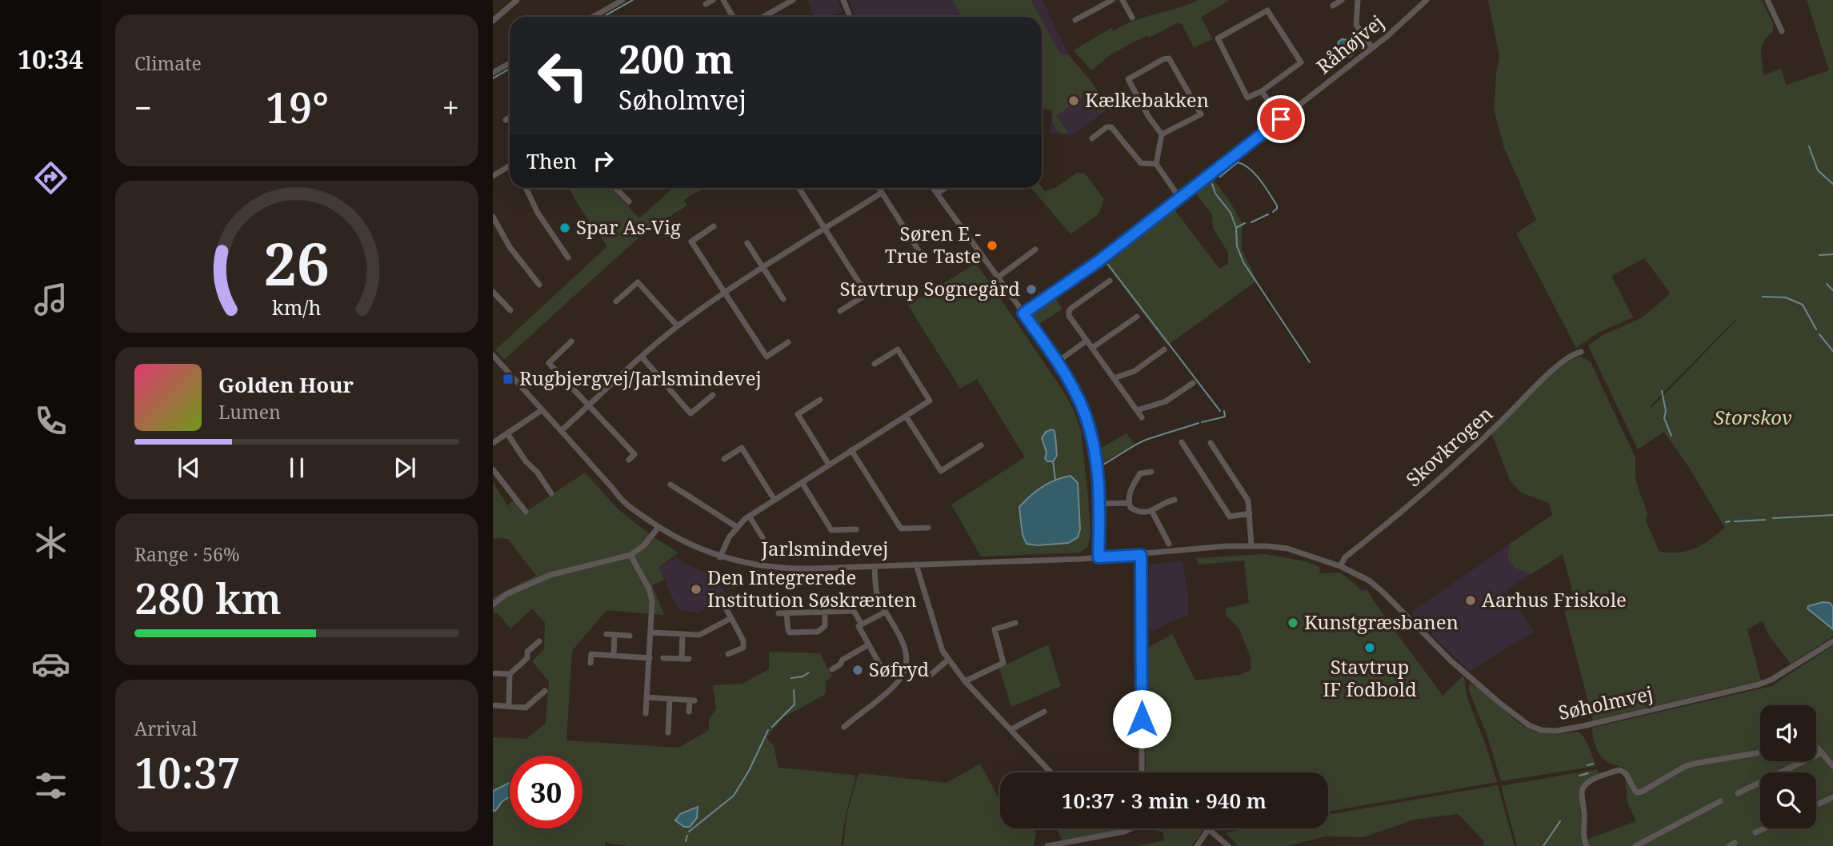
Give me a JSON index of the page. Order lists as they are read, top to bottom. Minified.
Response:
{"streets":{"street":["Råhøjvej","Skovkrogen","Jarlsmindevej","Søholmvej"]},"crossings":[["Skovkrogen","Søholmvej"],["Jarlsmindevej","Søholmvej"]],"parks":["Storskov"],"places":{"other":["Kælkebakken","Spar As-Vig","Søren E - True Taste","Stavtrup Sognegård","Den Integrerede Institution Søskrænten","Aarhus Friskole","Kunstgræsbanen","Stavtrup IF fodbold","Søfryd"],"transit":["Rugbjergvej/Jarlsmindevej"]},"page":{"tabs":"10:34","tile":["Climate",["Range · 56%","280 km"],["Arrival","10:37"]],"turn":["200 m","Søholmvej"],"heat":["−","19°","+"],"then":"Then","song":["Golden Hour","Lumen"],"limit":"30","trip":"10:37 · 3 min · 940 m","gauge":["26","km/h"]}}
